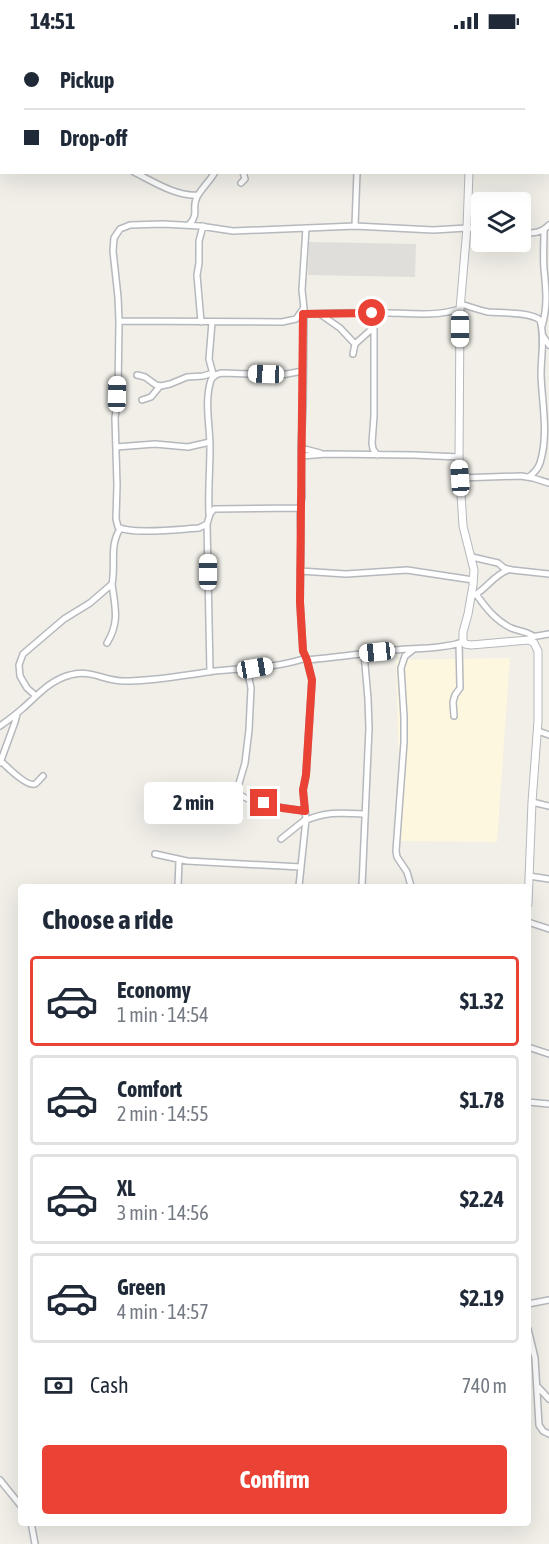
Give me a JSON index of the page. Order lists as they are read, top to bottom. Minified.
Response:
{"page":{"status":"14:51","banner":["Pickup","Drop-off"],"bubble":"2 min","heading":"Choose a ride","list":[{"name":"Economy","note":"1 min · 14:54","value":"$1.32"},{"name":"Comfort","note":"2 min · 14:55","value":"$1.78"},{"name":"XL","note":"3 min · 14:56","value":"$2.24"},{"name":"Green","note":"4 min · 14:57","value":"$2.19"}],"pay":["Cash","740 m"],"buttons":"Confirm"}}
